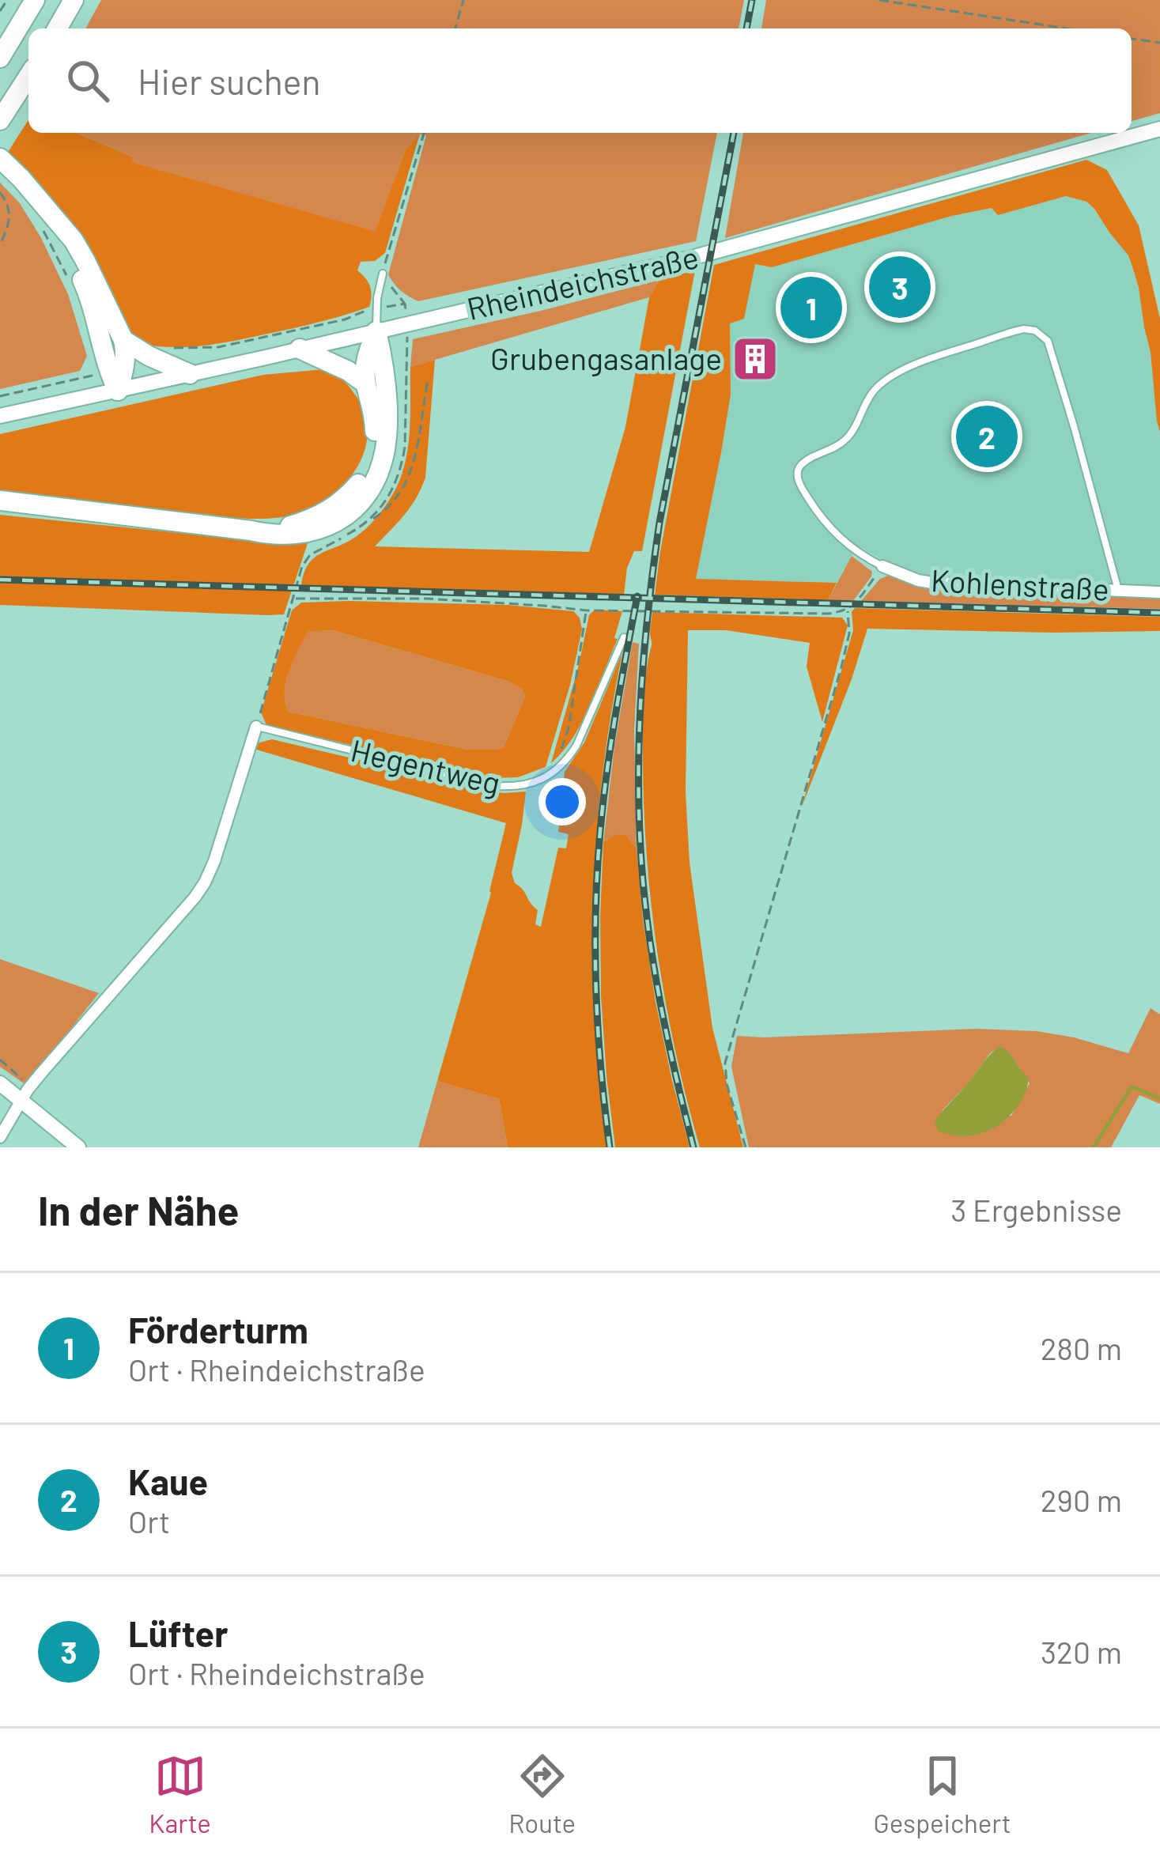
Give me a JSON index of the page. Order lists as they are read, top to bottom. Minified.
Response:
{"streets":{"main road":["Rheindeichstraße"],"street":["Kohlenstraße"],"lane":["Hegentweg"]},"places":{"building":["Grubengasanlage"]},"page":{"search":"Hier suchen","pins":["3","1","2"],"heading":["In der Nähe","3 Ergebnisse"],"list":[{"mark":"1","name":"Förderturm","note":"Ort · Rheindeichstraße","value":"280 m"},{"mark":"2","name":"Kaue","note":"Ort","value":"290 m"},{"mark":"3","name":"Lüfter","note":"Ort · Rheindeichstraße","value":"320 m"}],"nav":["Karte","Route","Gespeichert"]}}
